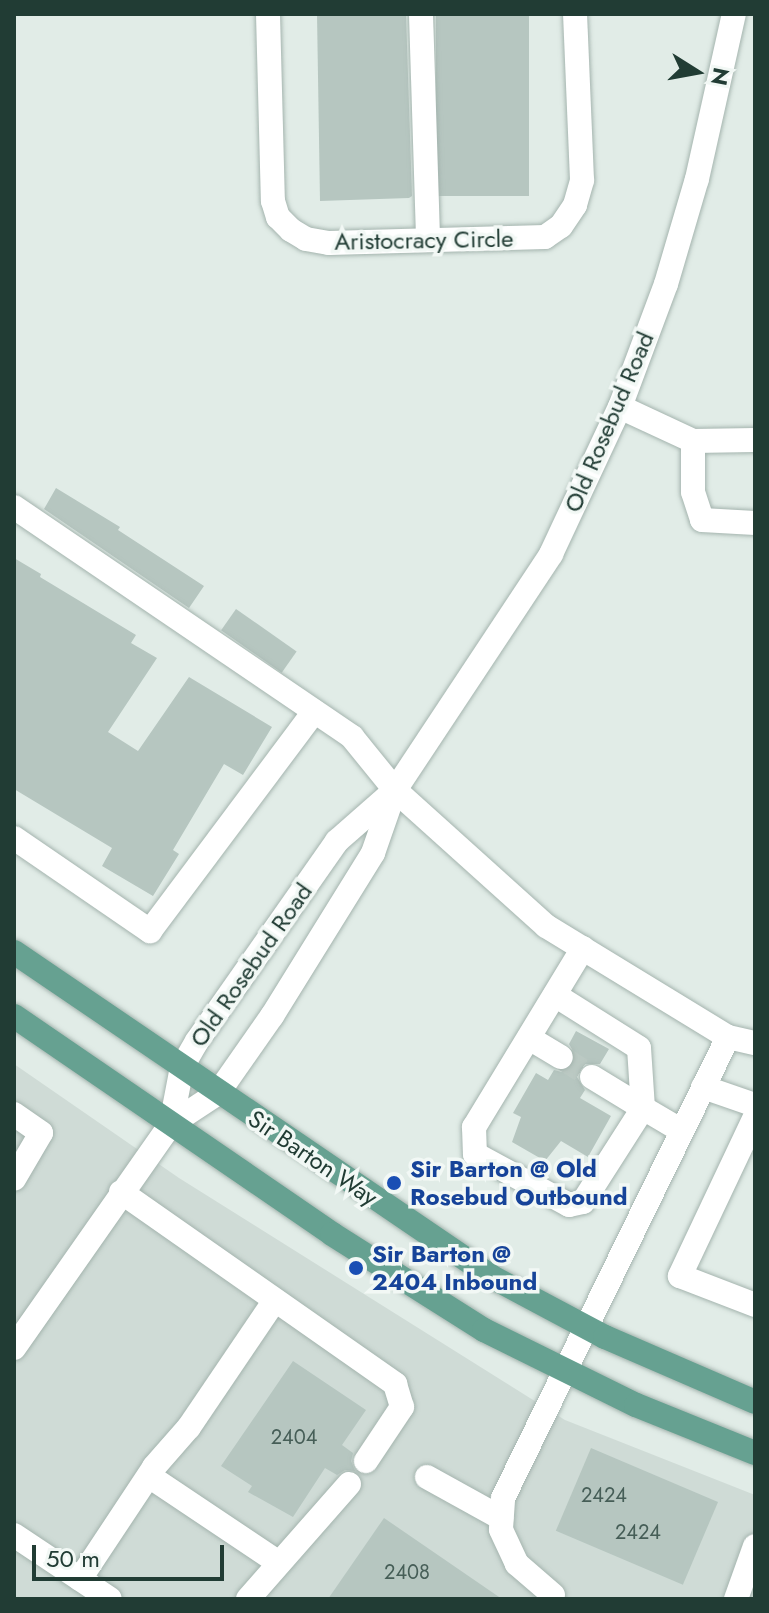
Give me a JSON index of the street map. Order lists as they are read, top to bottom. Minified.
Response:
{"streets":{"main road":["Sir Barton Way"],"street":["Aristocracy Circle","Old Rosebud Road"]},"crossings":[["Old Rosebud Road","Sir Barton Way"]],"places":["Sir Barton @ Old Rosebud Outbound","Sir Barton @ 2404 Inbound"],"house_numbers":["2404","2424","2424","2408"],"scale_bar":"50 m","north":"right"}
